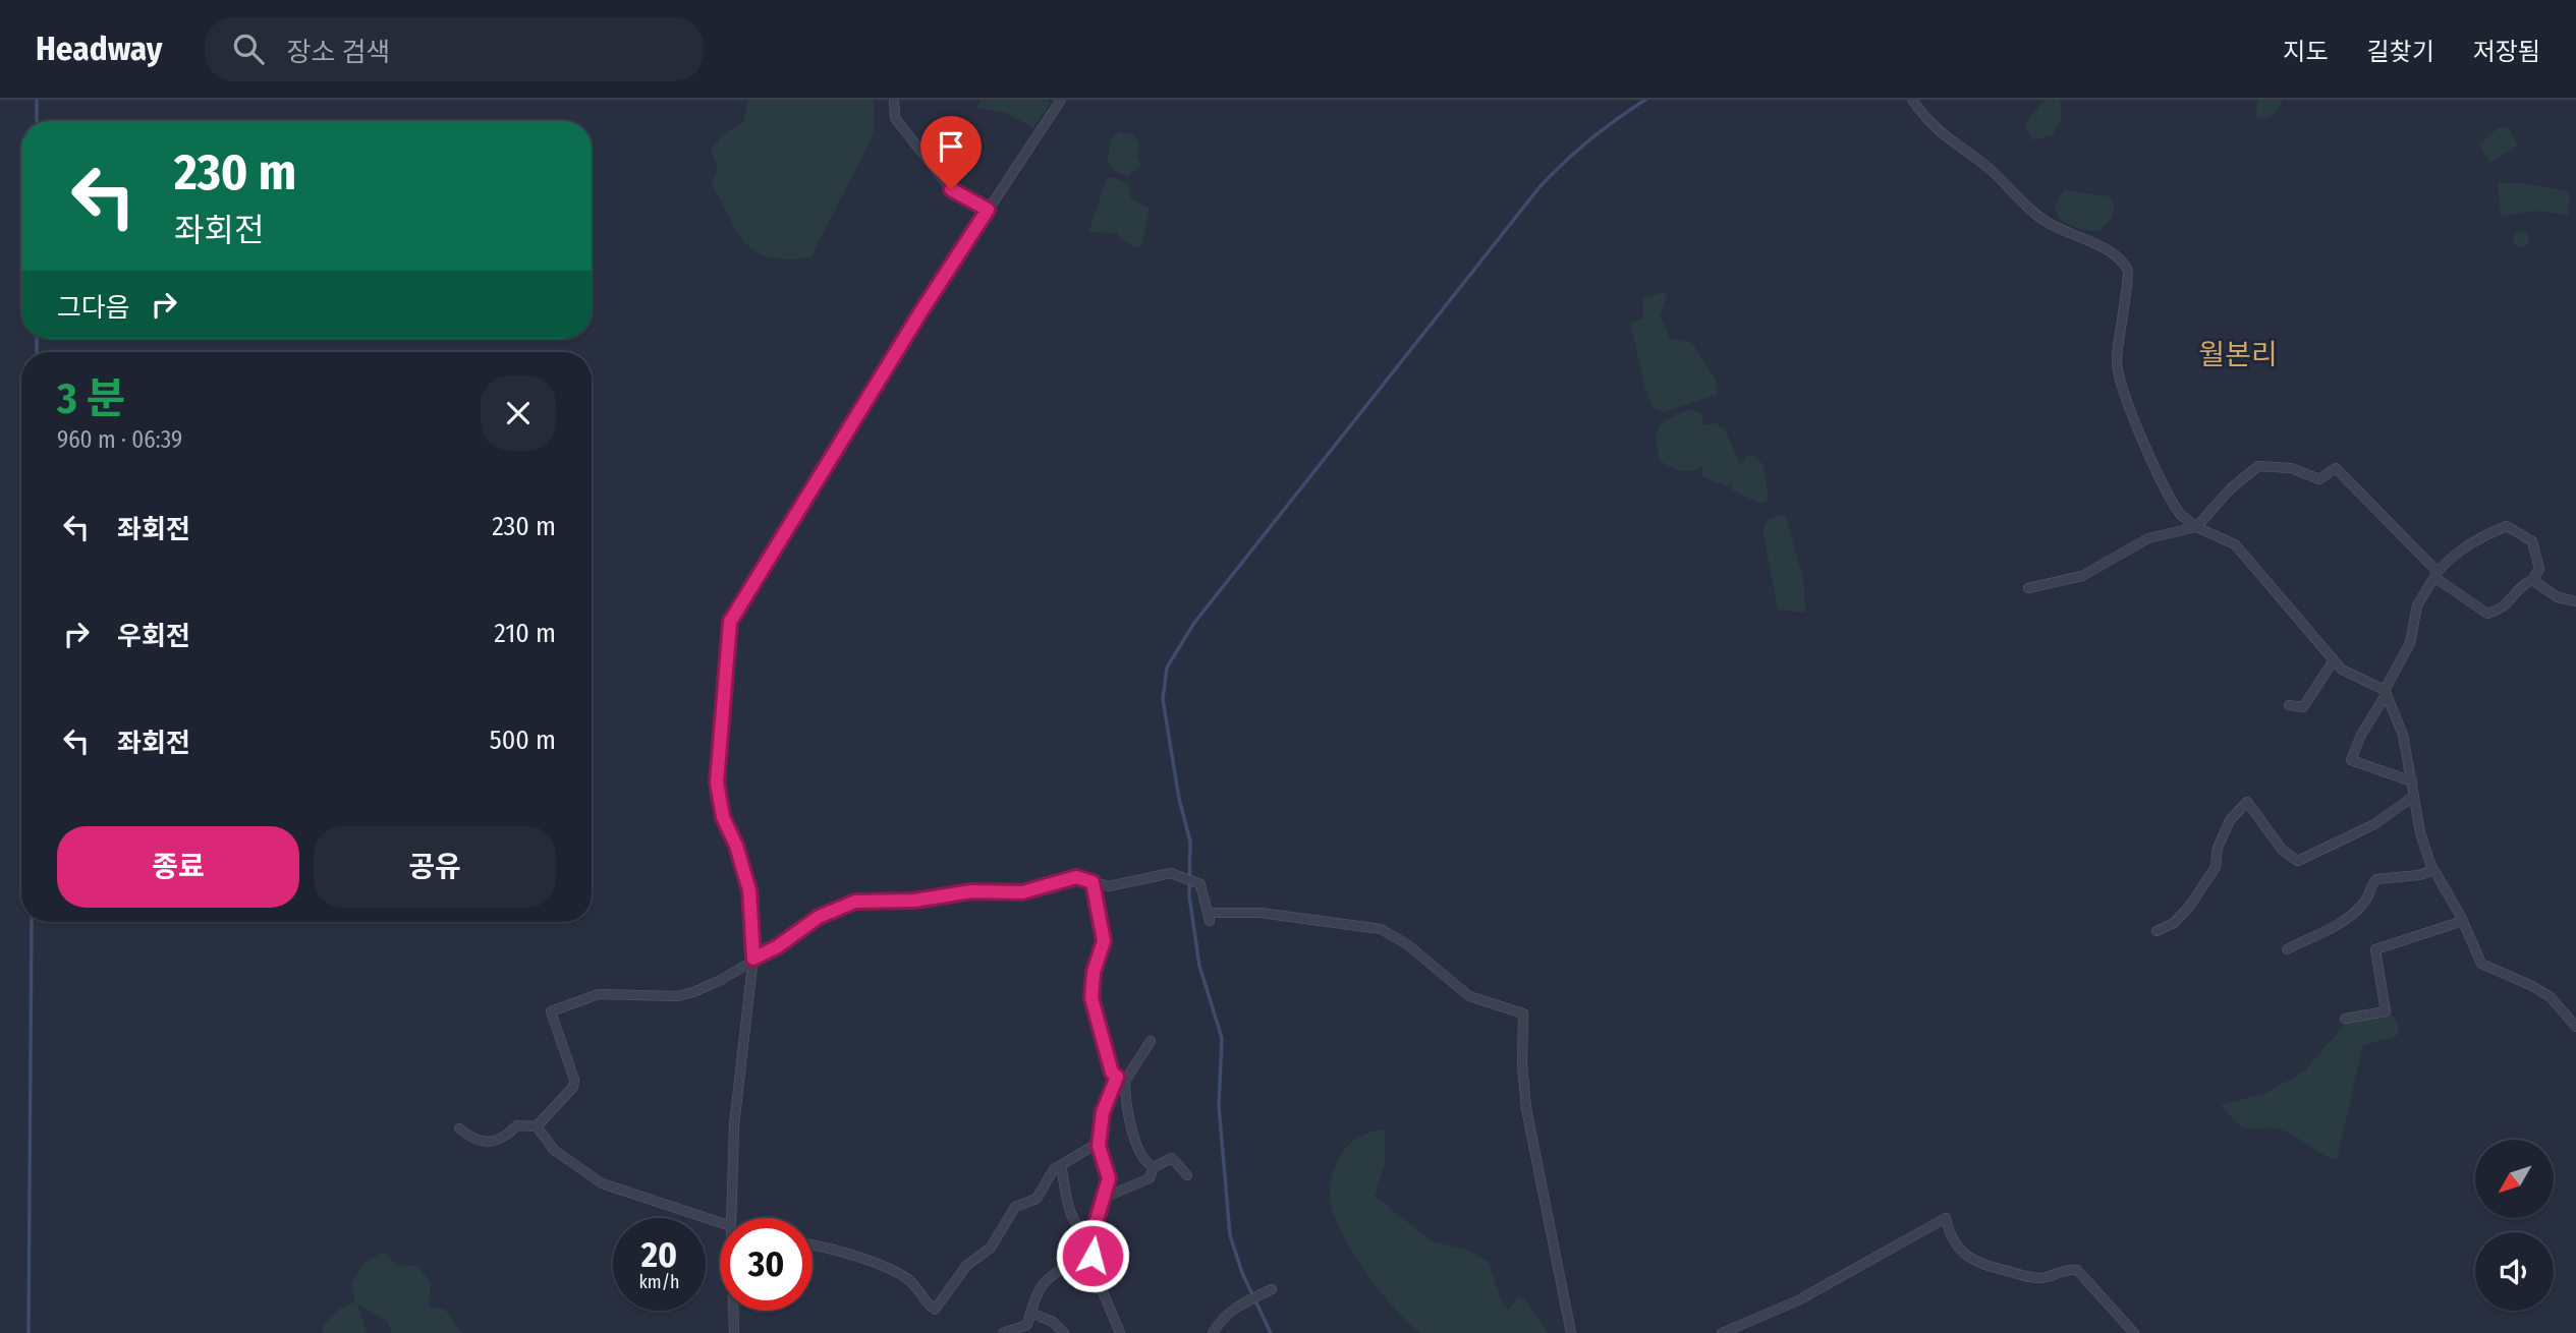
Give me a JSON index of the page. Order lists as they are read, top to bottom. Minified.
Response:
{"districts":["월본리"],"north":"bottom left","page":{"header":"Headway","search":"장소 검색","nav":["지도","길찾기","저장됨"],"turn":["230 m","좌회전"],"then":"그다음","heading":["3 분","960 m · 06:39"],"list":[{"name":"좌회전","value":"230 m"},{"name":"우회전","value":"210 m"},{"name":"좌회전","value":"500 m"}],"buttons":["종료","공유"],"speed":"20 km/h","limit":"30"}}
